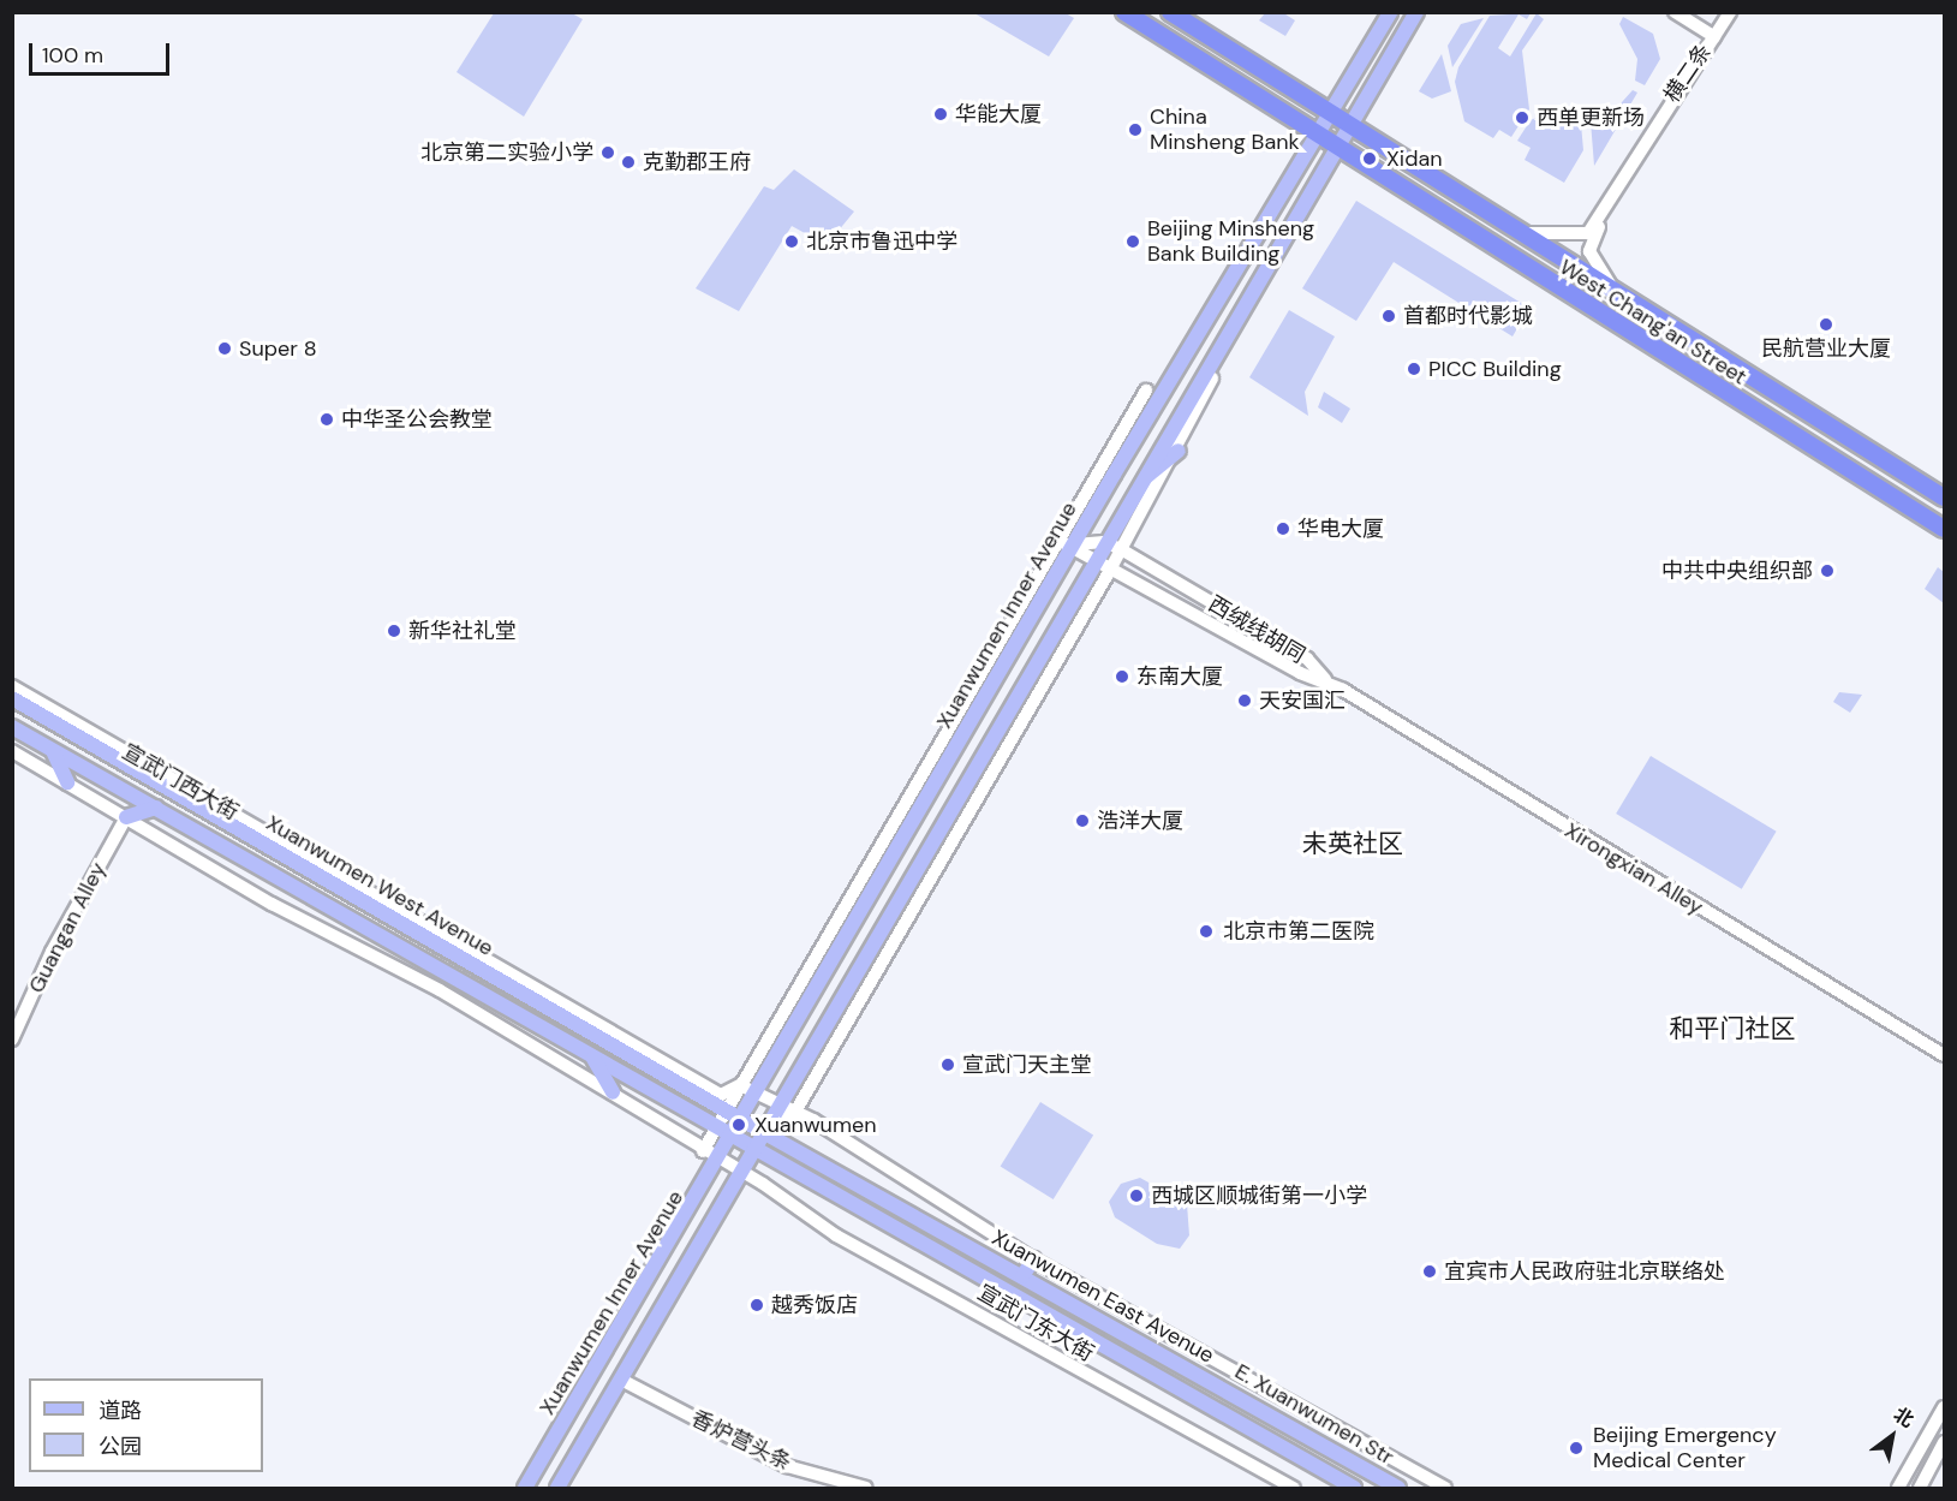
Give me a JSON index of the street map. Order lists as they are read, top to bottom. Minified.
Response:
{"streets":{"highway":["West Chang'an Street"],"main road":["Xuanwumen Inner Avenue","Xuanwumen West Avenue","Xuanwumen East Avenue","宣武门东大街"],"street":["横二条","西绒线胡同","宣武门西大街","Xirongxian Alley","Guangan Alley","E. Xuanwumen Str","香炉营头条"]},"crossings":[["横二条","West Chang'an Street"],["West Chang'an Street","Xuanwumen Inner Avenue"],["Xuanwumen Inner Avenue","西绒线胡同"],["Xuanwumen Inner Avenue","Xuanwumen West Avenue"],["Xuanwumen Inner Avenue","宣武门东大街"],["西绒线胡同","Xirongxian Alley"],["宣武门西大街","Xuanwumen West Avenue"],["Xuanwumen West Avenue","Xuanwumen East Avenue"],["Xuanwumen West Avenue","宣武门东大街"]],"districts":["未英社区","和平门社区"],"places":["华能大厦","西单更新场","China Minsheng Bank","北京第二实验小学","Xidan","克勤郡王府","北京市鲁迅中学","Beijing Minsheng Bank Building","首都时代影城","民航营业大厦","Super 8","PICC Building","中华圣公会教堂","华电大厦","中共中央组织部","新华社礼堂","东南大厦","天安国汇","浩洋大厦","北京市第二医院","宣武门天主堂","Xuanwumen","西城区顺城街第一小学","宜宾市人民政府驻北京联络处","越秀饭店","Beijing Emergency Medical Center"],"legend":["道路","公园"],"scale_bar":"100 m","north":"top right"}
